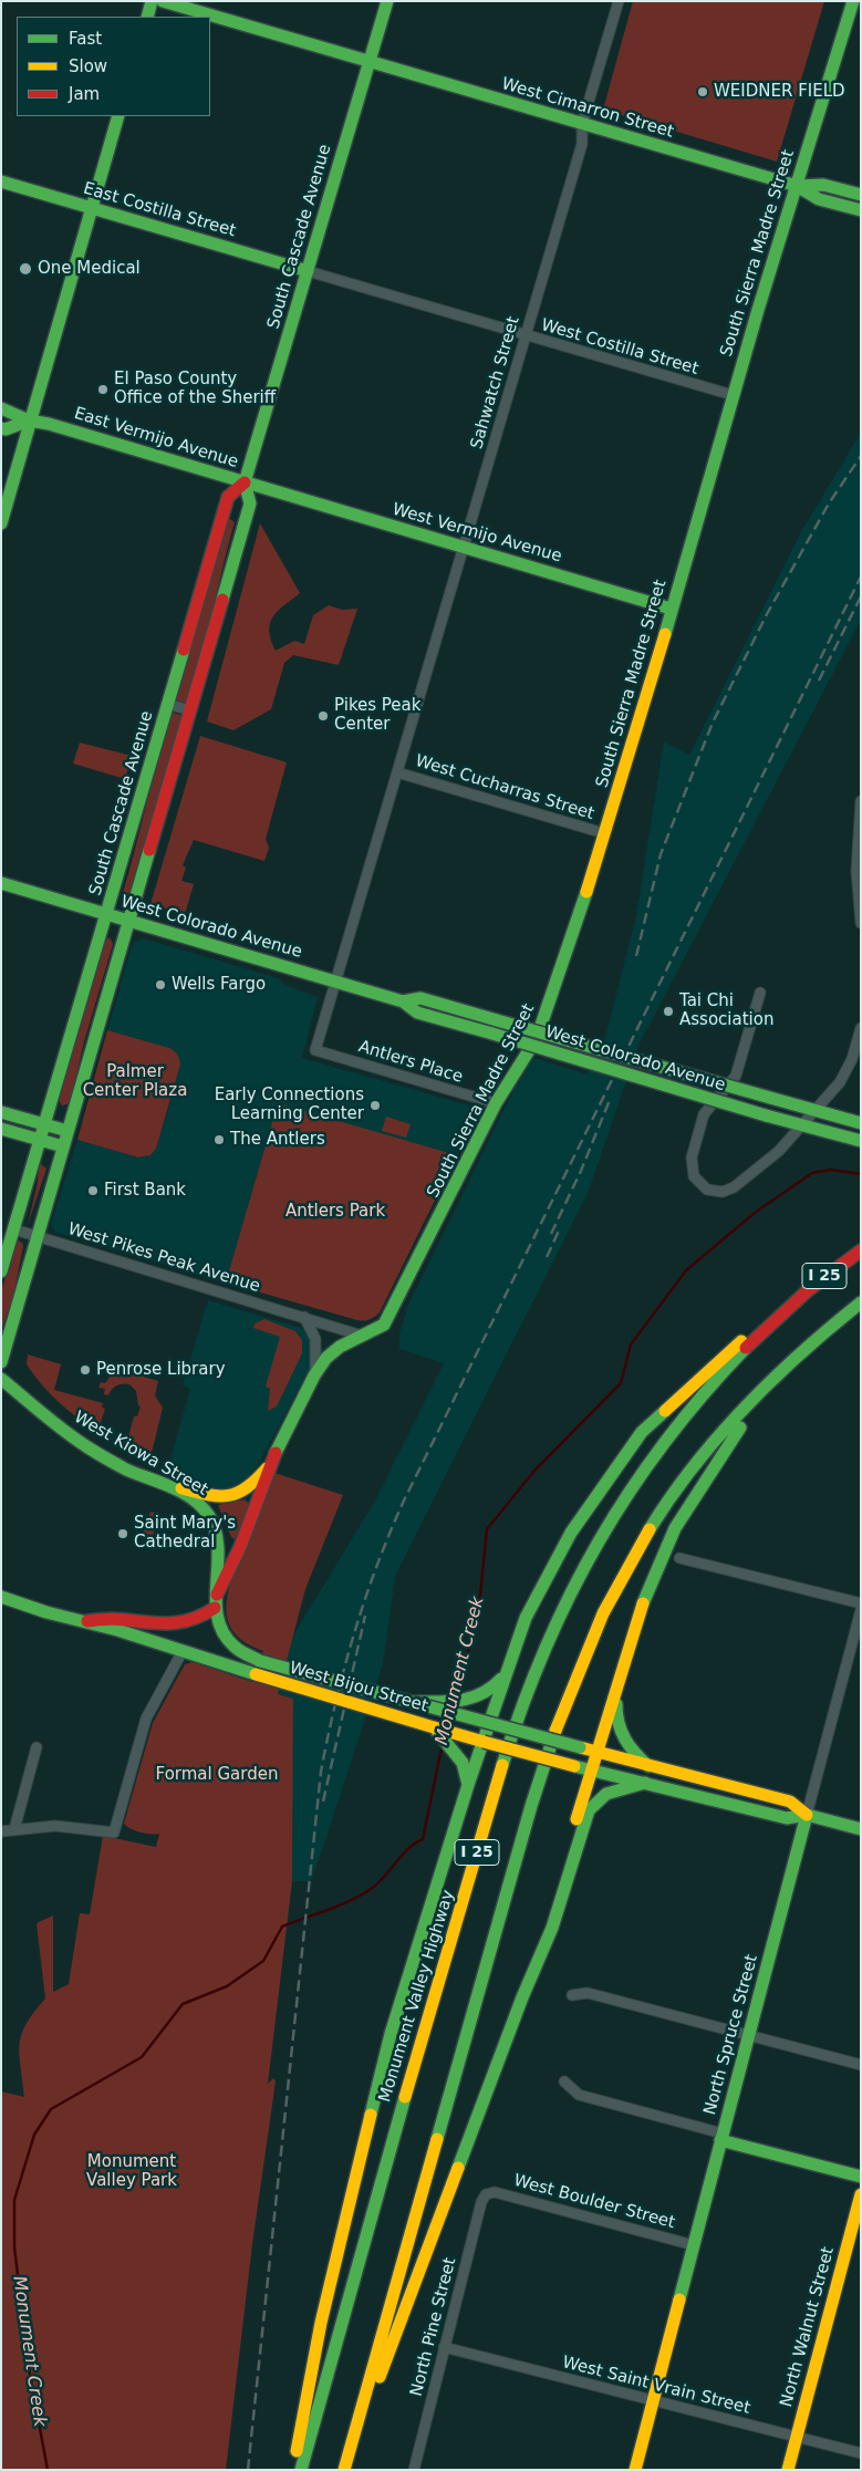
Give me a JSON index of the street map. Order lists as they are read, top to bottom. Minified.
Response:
{"streets":{"main road":["West Cimarron Street","East Costilla Street","South Cascade Avenue","South Sierra Madre Street","East Vermijo Avenue","West Vermijo Avenue","West Colorado Avenue","I 25","West Kiowa Street","West Bijou Street","Monument Valley Highway","North Spruce Street","North Walnut Street"],"street":["West Costilla Street","Sahwatch Street","West Cucharras Street","Antlers Place","West Pikes Peak Avenue","West Boulder Street","North Pine Street","West Saint Vrain Street"]},"crossings":[["West Cimarron Street","South Cascade Avenue"],["West Cimarron Street","South Sierra Madre Street"],["West Cimarron Street","Sahwatch Street"],["East Costilla Street","South Cascade Avenue"],["East Costilla Street","West Costilla Street"],["South Cascade Avenue","West Costilla Street"],["South Cascade Avenue","East Vermijo Avenue"],["South Cascade Avenue","West Colorado Avenue"],["South Cascade Avenue","West Pikes Peak Avenue"],["South Sierra Madre Street","West Costilla Street"],["South Sierra Madre Street","West Vermijo Avenue"],["South Sierra Madre Street","West Cucharras Street"],["South Sierra Madre Street","Antlers Place"],["South Sierra Madre Street","West Pikes Peak Avenue"],["West Costilla Street","Sahwatch Street"],["Sahwatch Street","West Vermijo Avenue"],["Sahwatch Street","West Cucharras Street"],["Sahwatch Street","West Colorado Avenue"],["Sahwatch Street","Antlers Place"],["East Vermijo Avenue","West Vermijo Avenue"],["West Colorado Avenue","Antlers Place"],["West Kiowa Street","West Bijou Street"],["West Bijou Street","North Spruce Street"],["North Spruce Street","West Boulder Street"],["North Spruce Street","West Saint Vrain Street"],["West Boulder Street","North Pine Street"],["North Pine Street","West Saint Vrain Street"],["North Walnut Street","West Saint Vrain Street"]],"water":["Monument Creek"],"parks":["Palmer Center Plaza","Antlers Park","Formal Garden","Monument Valley Park"],"places":["WEIDNER FIELD","One Medical","El Paso County Office of the Sheriff","Pikes Peak Center","Wells Fargo","Tai Chi Association","Early Connections Learning Center","The Antlers","First Bank","Penrose Library","Saint Mary's Cathedral"],"legend":["Fast","Slow","Jam"]}
